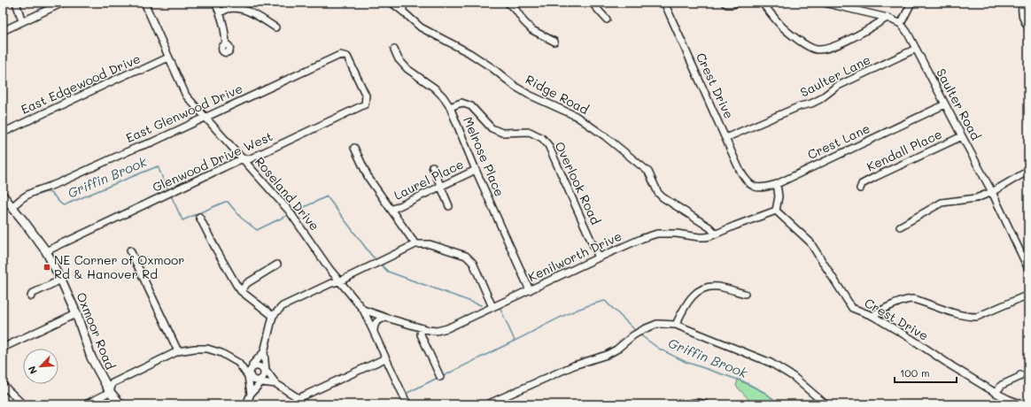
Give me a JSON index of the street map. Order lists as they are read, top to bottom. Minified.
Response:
{"streets":{"main road":["Oxmoor Road"],"street":["Saulter Lane","East Edgewood Drive","Crest Drive","Ridge Road","Saulter Road","East Glenwood Drive","Crest Lane","Kendall Place","Melrose Place","Glenwood Drive West","Laurel Place","Overlook Road","Roseland Drive","Kenilworth Drive"]},"crossings":[["Saulter Lane","Crest Drive"],["Saulter Lane","Saulter Road"],["East Edgewood Drive","Roseland Drive"],["Crest Drive","Crest Lane"],["Crest Drive","Kenilworth Drive"],["Ridge Road","Kenilworth Drive"],["Saulter Road","Crest Lane"],["Saulter Road","Kendall Place"],["East Glenwood Drive","Glenwood Drive West"],["East Glenwood Drive","Roseland Drive"],["East Glenwood Drive","Oxmoor Road"],["Melrose Place","Laurel Place"],["Melrose Place","Overlook Road"],["Melrose Place","Kenilworth Drive"],["Glenwood Drive West","Roseland Drive"],["Glenwood Drive West","Oxmoor Road"],["Overlook Road","Kenilworth Drive"],["Roseland Drive","Kenilworth Drive"]],"water":["Griffin Brook"],"places":{"transit":["NE Corner of Oxmoor Rd & Hanover Rd"]},"scale_bar":"100 m","north":"bottom left"}
